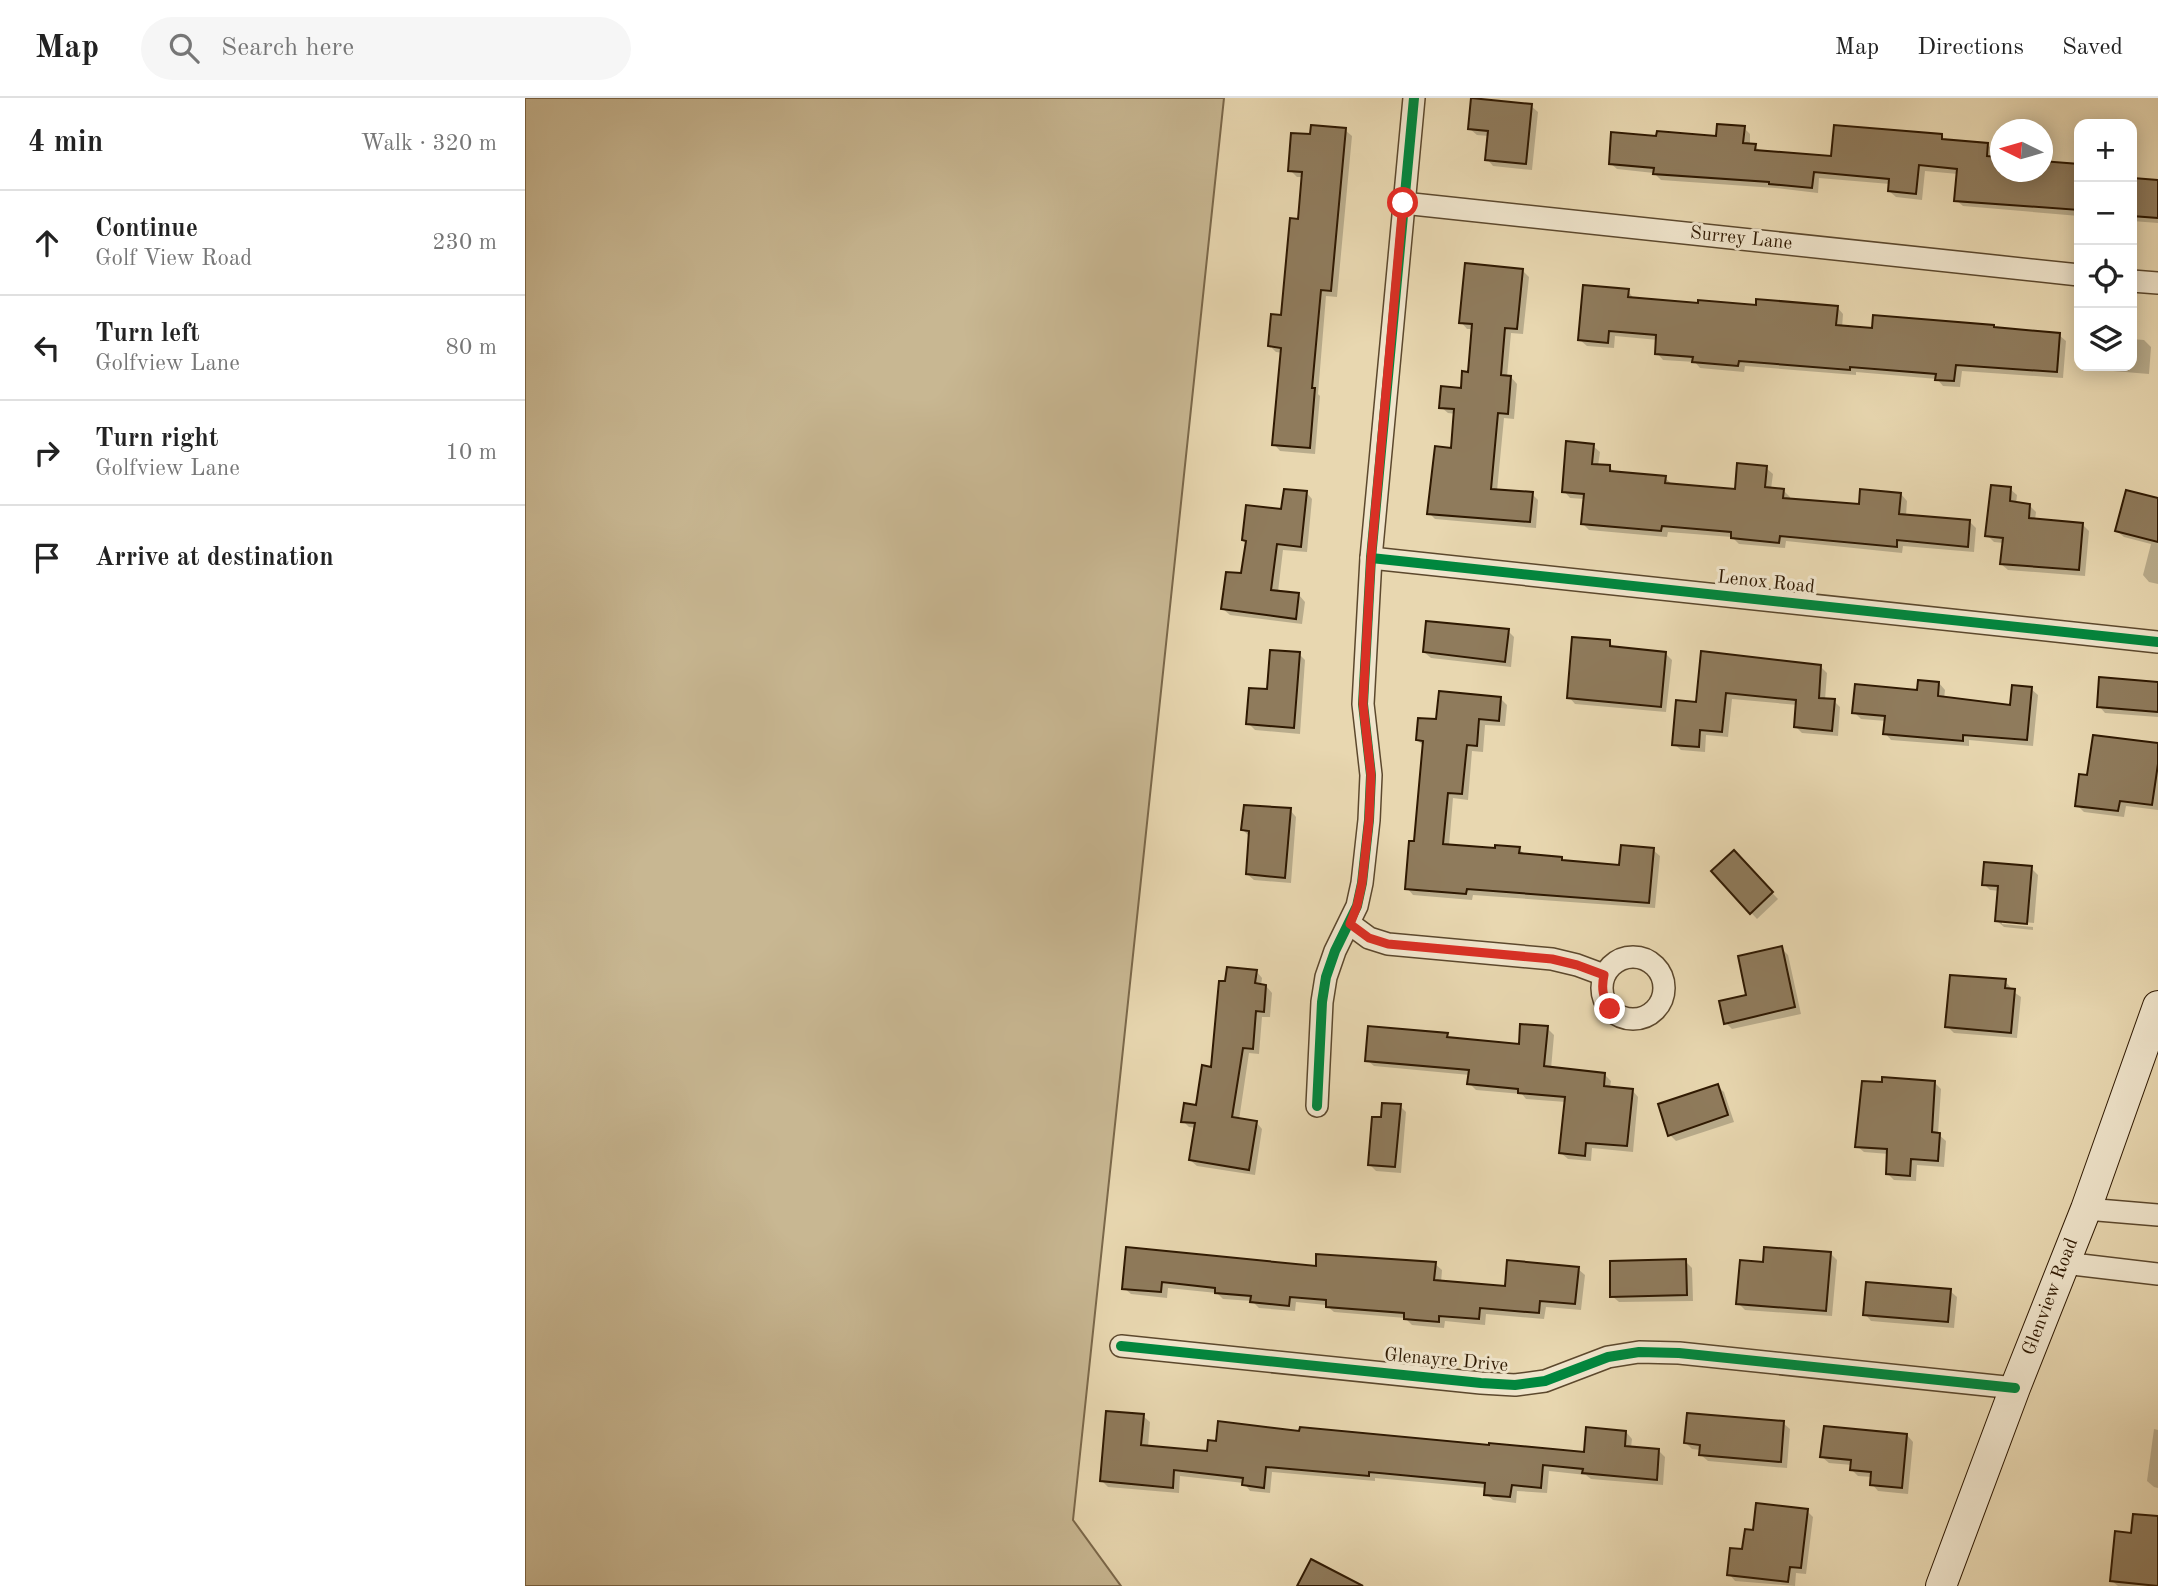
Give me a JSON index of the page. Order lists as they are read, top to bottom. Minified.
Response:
{"streets":{"main road":["Glenview Road"],"street":["Surrey Lane","Lenox Road","Glenayre Drive"]},"crossings":[["Glenview Road","Glenayre Drive"]],"north":"left","page":{"header":"Map","search":"Search here","nav":["Map","Directions","Saved"],"heading":["4 min","Walk · 320 m"],"map_buttons":["+","−"],"list":[["Continue","Golf View Road","230 m"],["Turn left","Golfview Lane","80 m"],["Turn right","Golfview Lane","10 m"],"Arrive at destination"]}}
